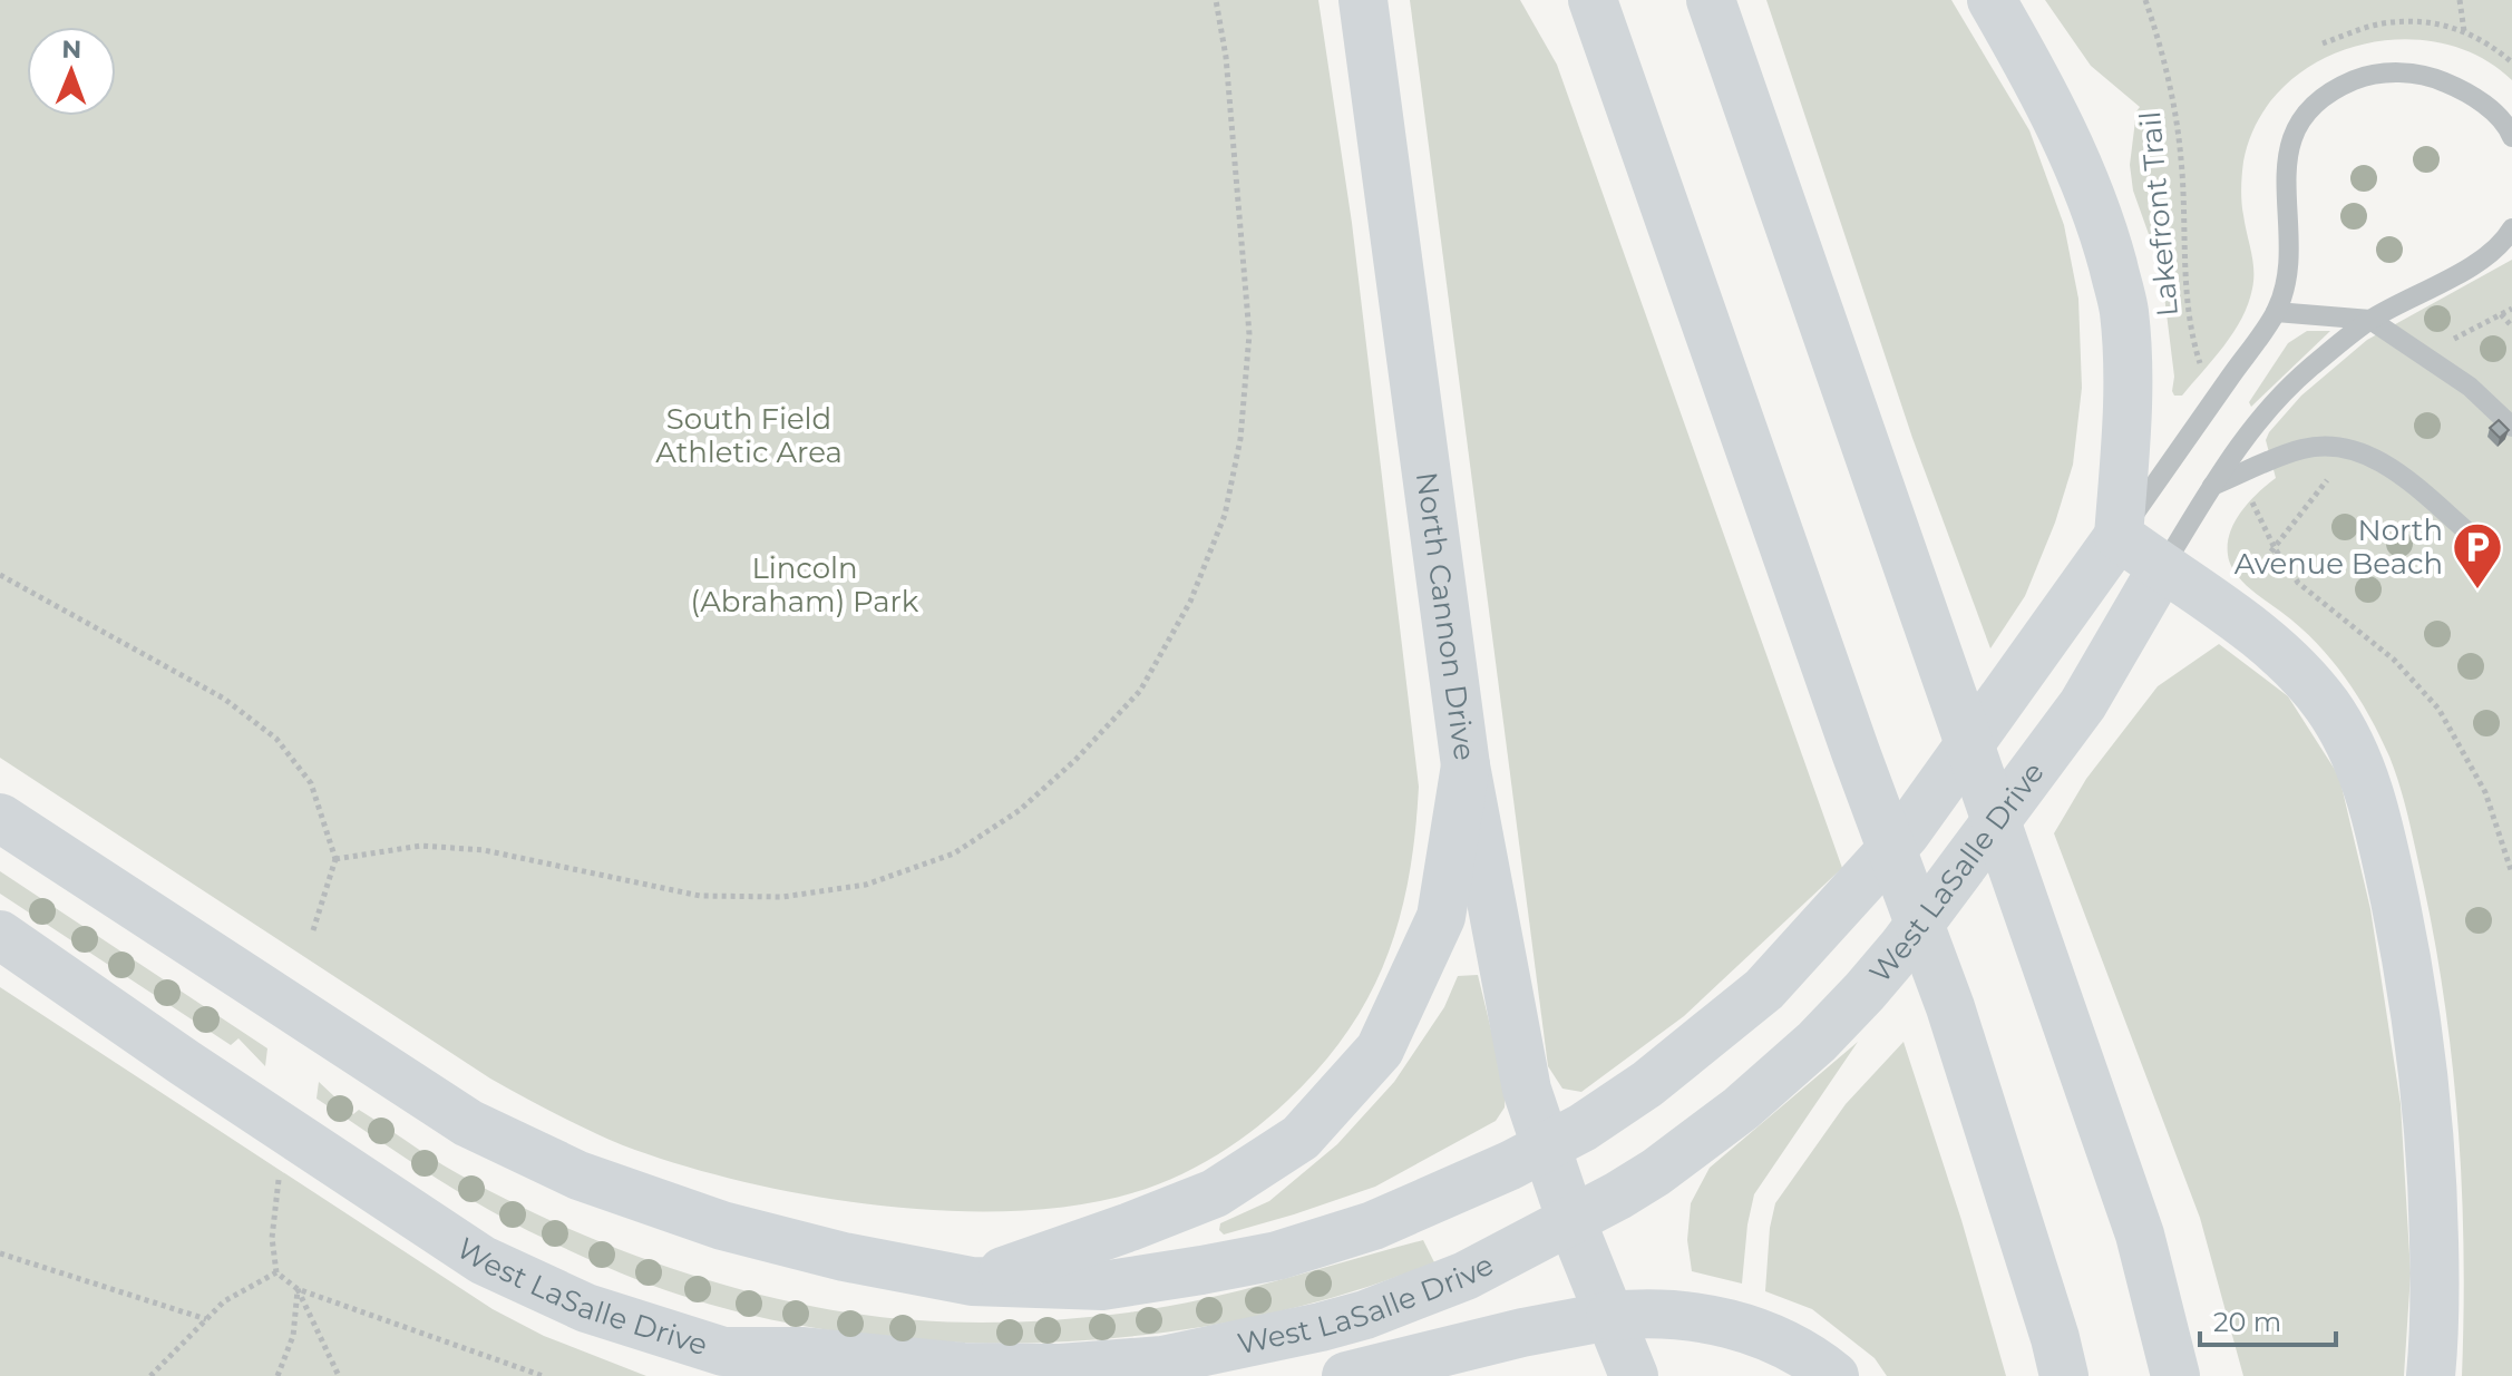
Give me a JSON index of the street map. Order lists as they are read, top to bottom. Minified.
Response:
{"streets":{"main road":["North Cannon Drive","West LaSalle Drive"],"path":["Lakefront Trail"]},"crossings":[["North Cannon Drive","West LaSalle Drive"]],"parks":["South Field Athletic Area","Lincoln (Abraham) Park"],"places":{"parking":["North Avenue Beach"]},"scale_bar":"20 m","north":"top"}
